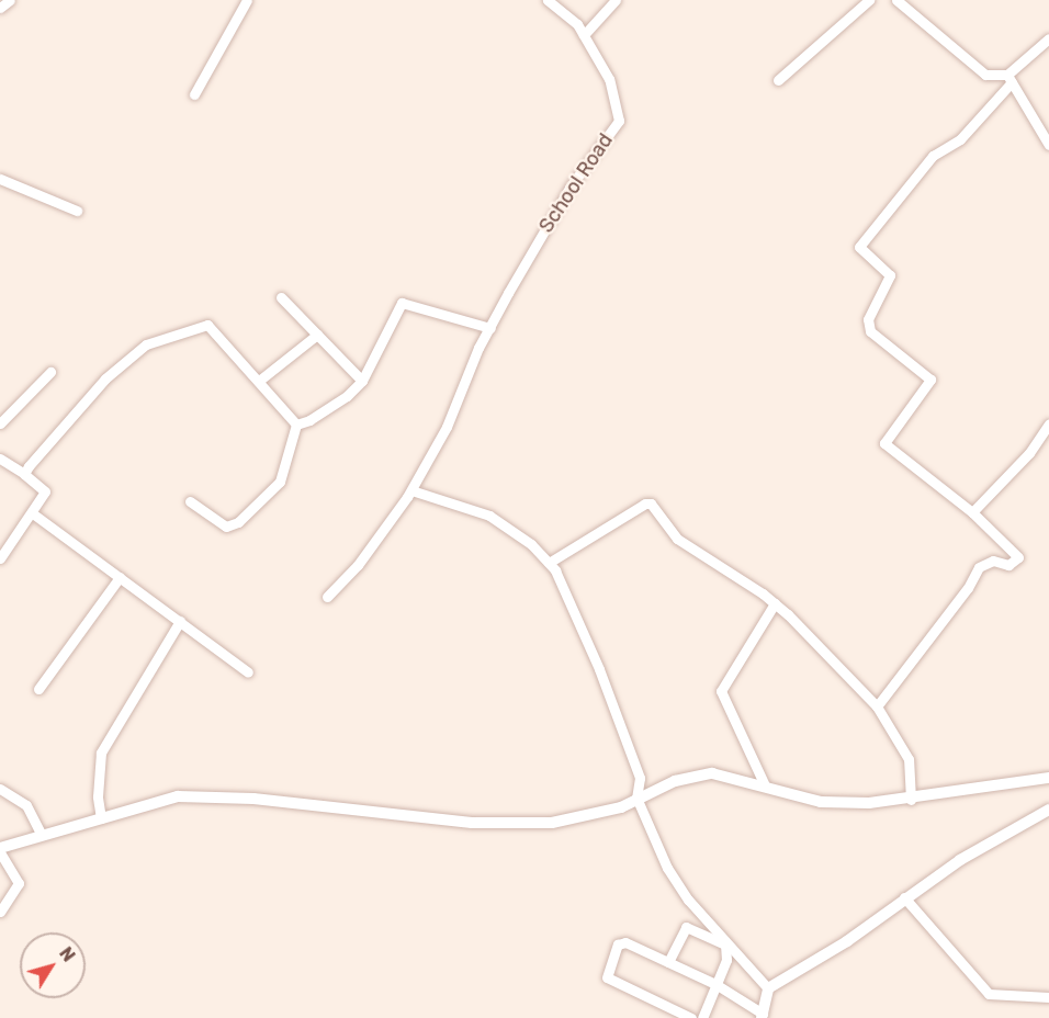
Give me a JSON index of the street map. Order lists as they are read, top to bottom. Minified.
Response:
{"streets":{"street":["School Road"]},"north":"top right"}
